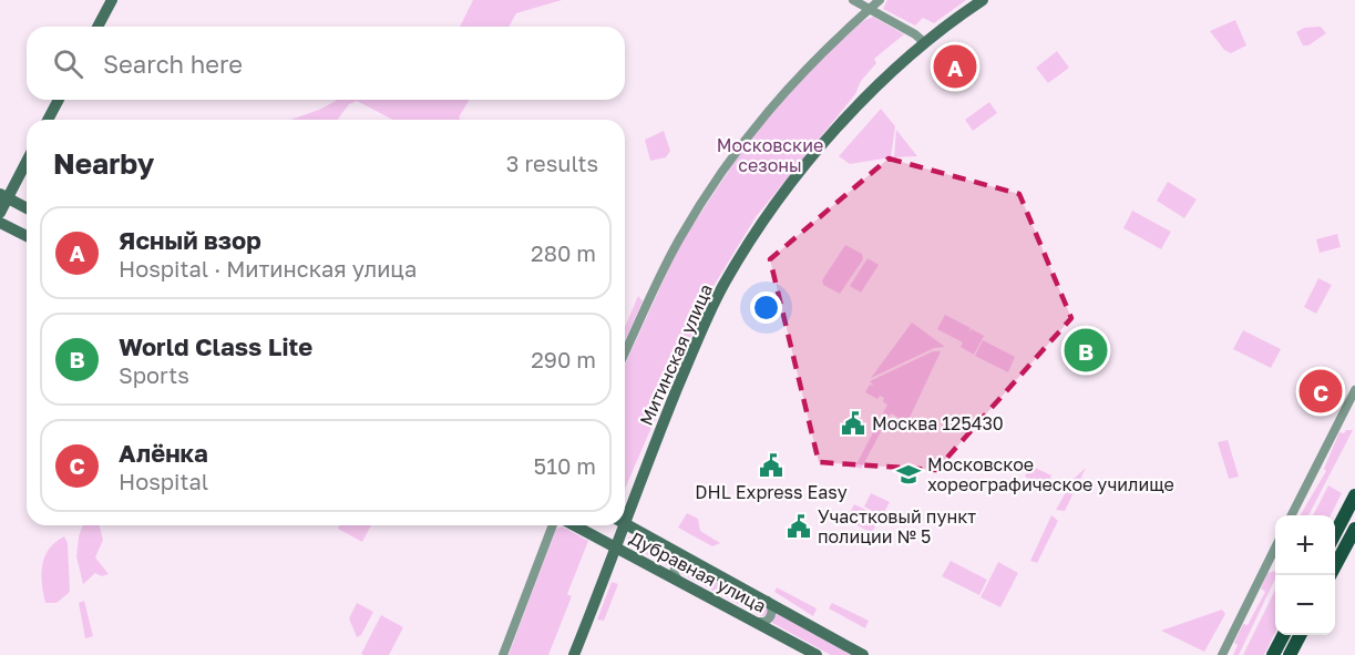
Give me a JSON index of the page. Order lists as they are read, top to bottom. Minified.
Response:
{"streets":{"main road":["Митинская улица","Дубравная улица"]},"crossings":[["Митинская улица","Дубравная улица"]],"parks":["Московские сезоны"],"places":{"public building":["Москва 125430","DHL Express Easy","Участковый пункт полиции № 5"],"school or university":["Московское хореографическое училище"]},"page":{"search":"Search here","pins":["A","B","C"],"heading":["Nearby","3 results"],"list":[{"mark":"A","name":"Ясный взор","note":"Hospital · Митинская улица","value":"280 m"},{"mark":"B","name":"World Class Lite","note":"Sports","value":"290 m"},{"mark":"C","name":"Алёнка","note":"Hospital","value":"510 m"}],"map_buttons":["+","−"]}}
